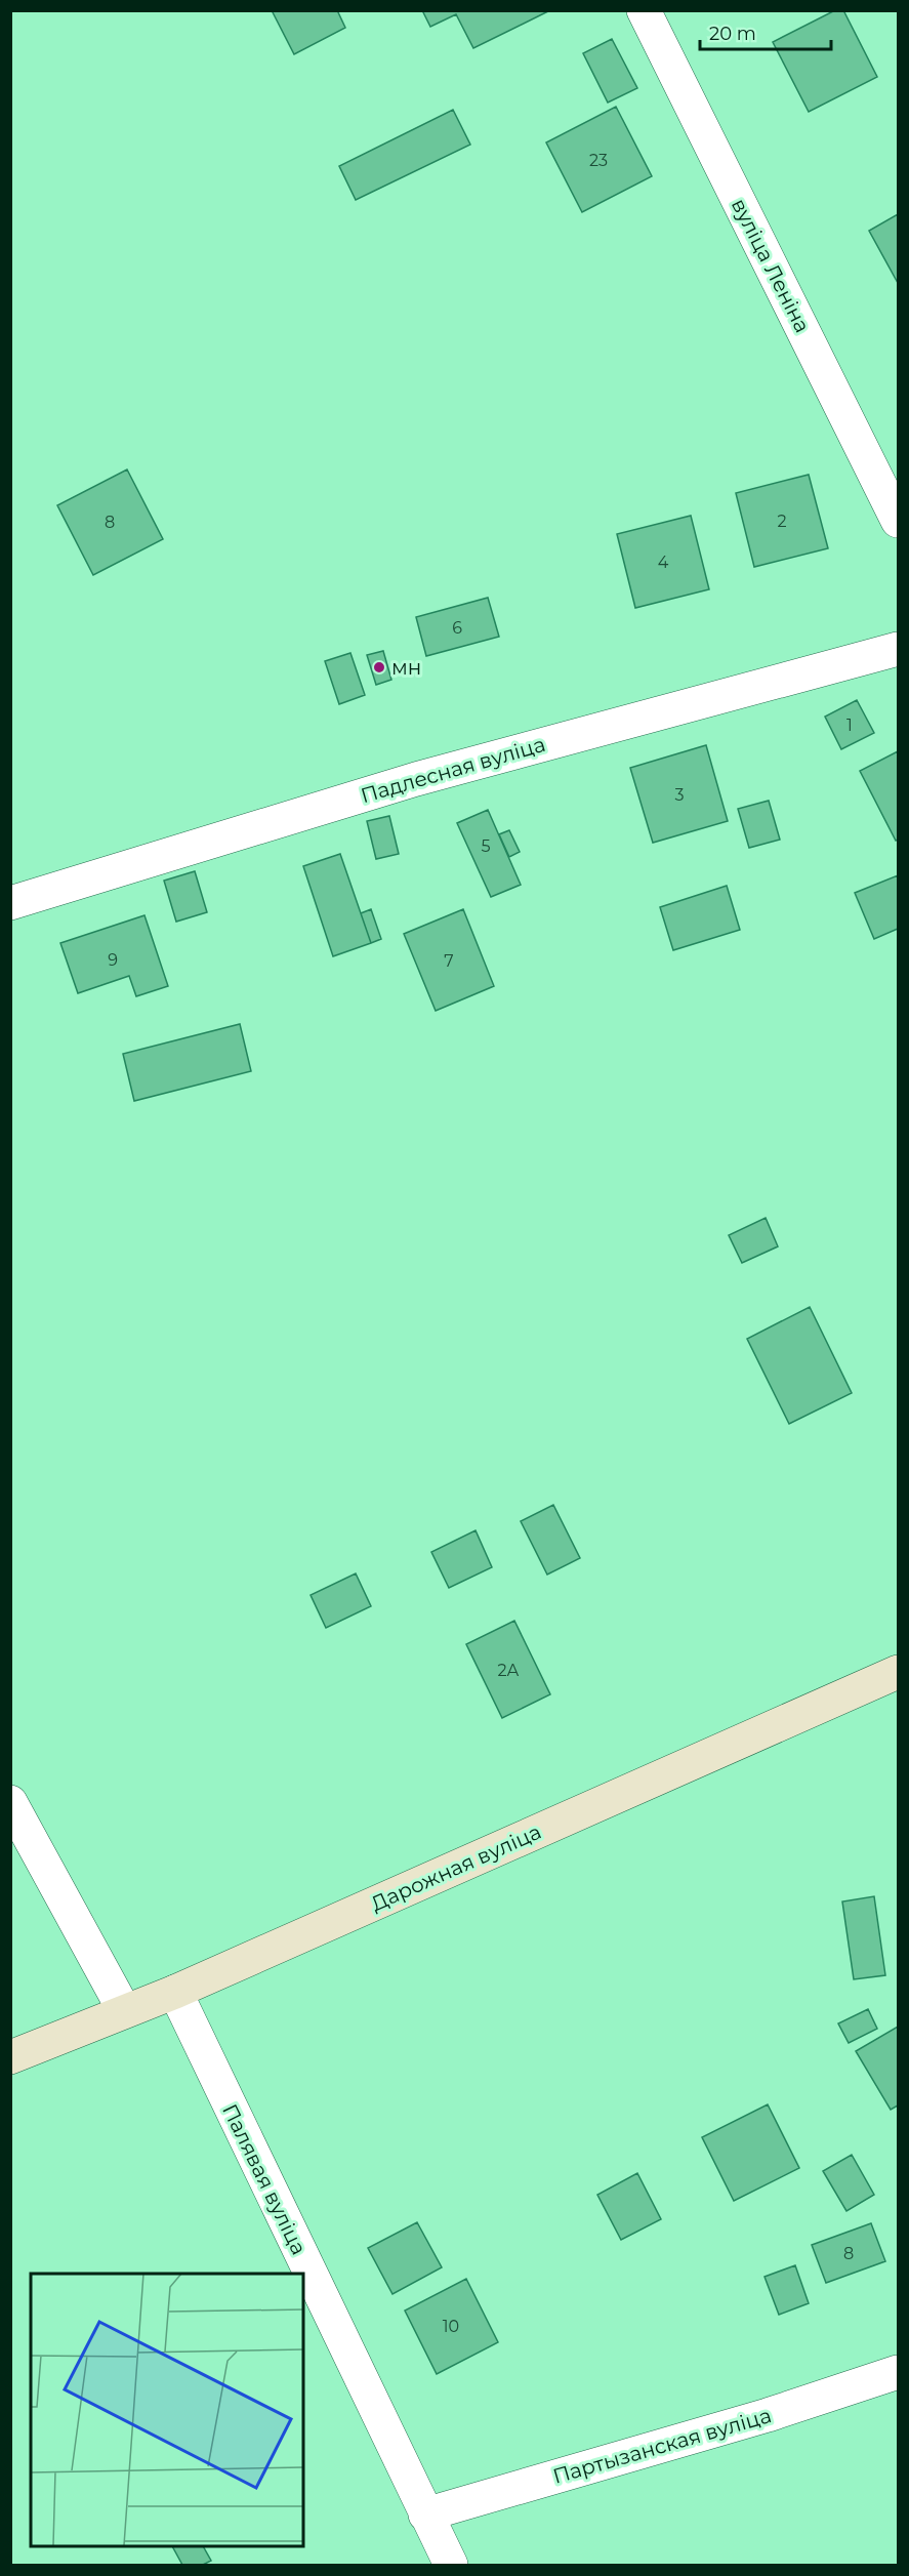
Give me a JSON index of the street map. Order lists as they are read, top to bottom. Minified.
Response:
{"streets":{"main road":["Дарожная вуліца"],"street":["вуліца Леніна","Падлесная вуліца","Палявая вуліца","Партызанская вуліца"]},"crossings":[["Дарожная вуліца","Палявая вуліца"],["Палявая вуліца","Партызанская вуліца"]],"places":["мн"],"house_numbers":["23","2","8","4","6","1","3","5","9","7","2А","8","10"],"scale_bar":"20 m"}
